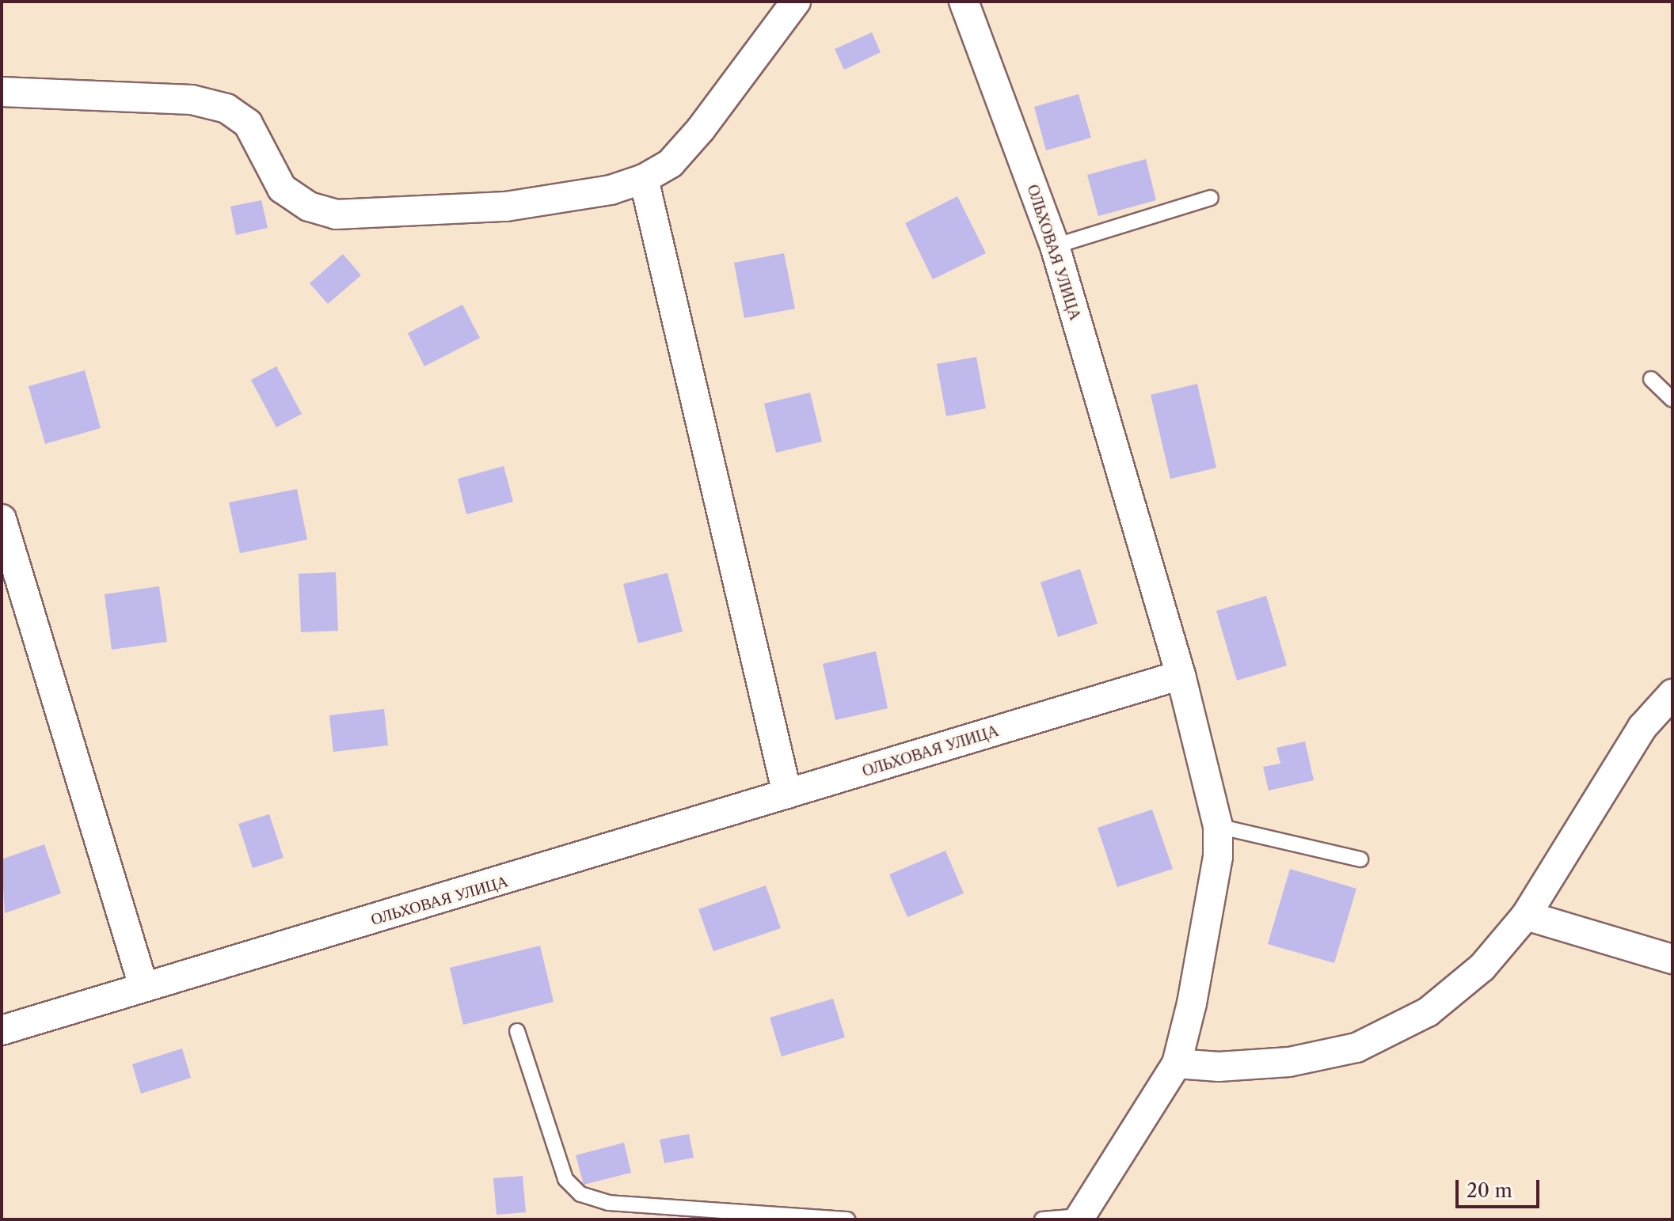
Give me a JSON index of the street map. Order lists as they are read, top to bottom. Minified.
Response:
{"streets":{"street":["ОЛЬХОВАЯ УЛИЦА"]},"scale_bar":"20 m"}
